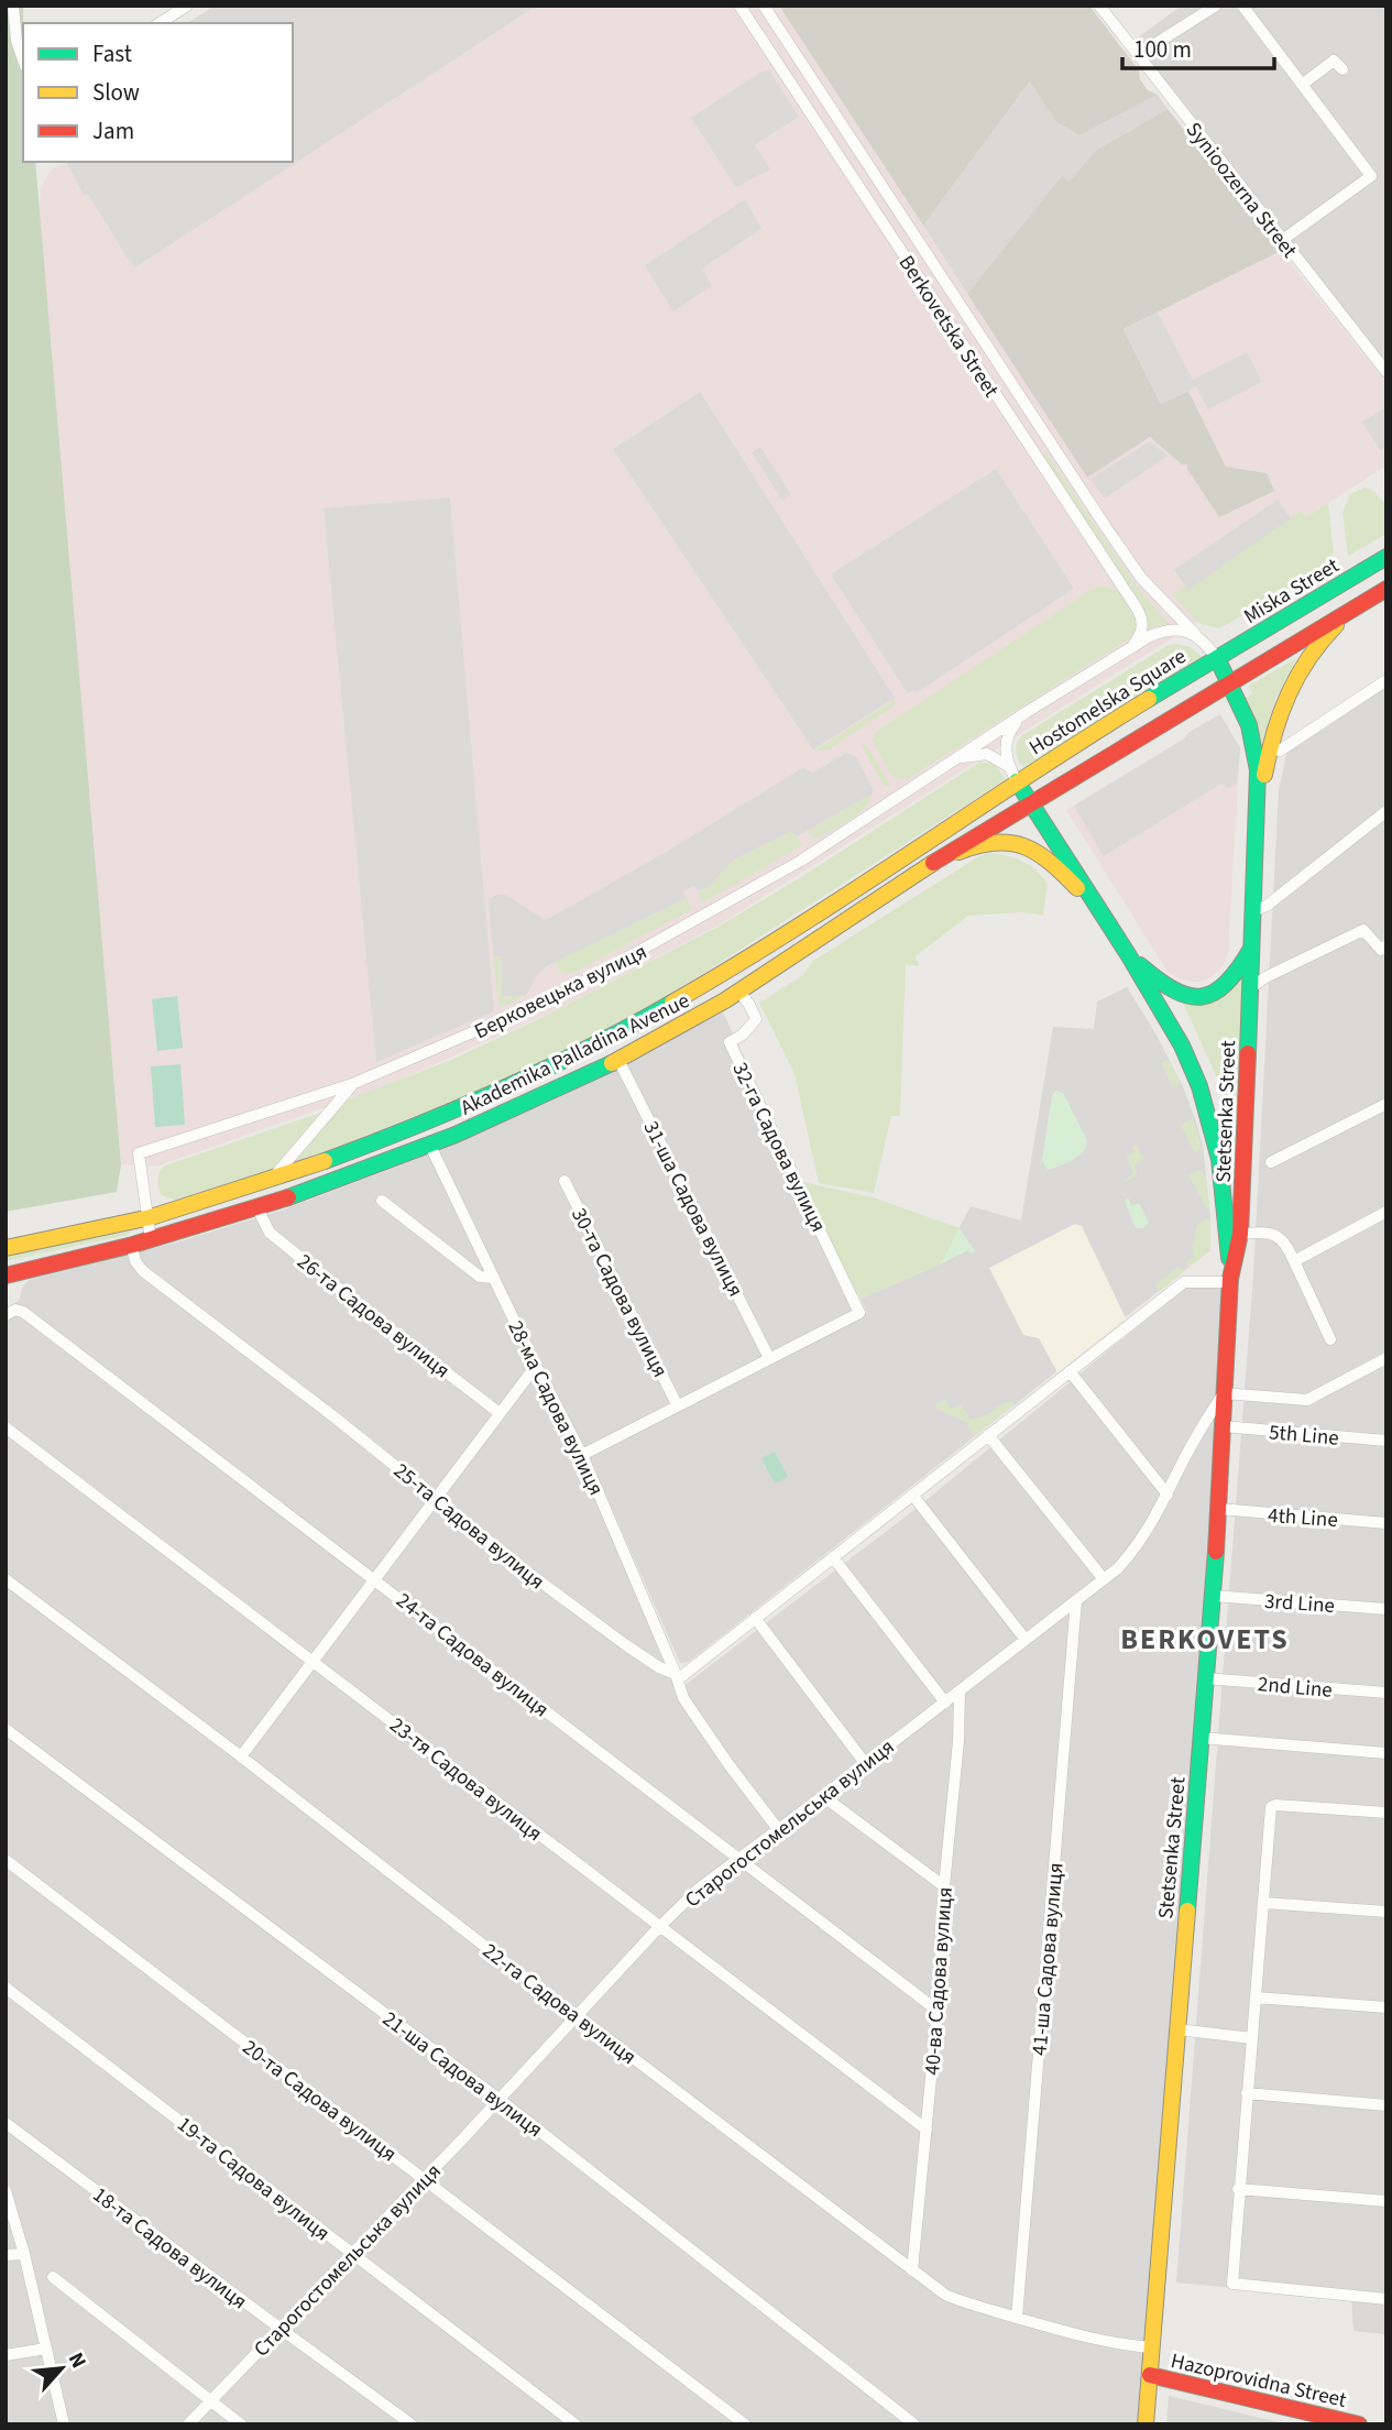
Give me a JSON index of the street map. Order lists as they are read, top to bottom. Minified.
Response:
{"streets":{"main road":["Miska Street","Hostomelska Square","Akademika Palladina Avenue","Stetsenka Street","Hazoprovidna Street"],"street":["Synioozerna Street","Berkovetska Street","Берковецька вулиця","32-га Садова вулиця","31-ша Садова вулиця","30-та Садова вулиця","26-та Садова вулиця","28-ма Садова вулиця","5th Line","4th Line","25-та Садова вулиця","3rd Line","24-та Садова вулиця","2nd Line","23-тя Садова вулиця","Старогостомельська вулиця","41-ша Садова вулиця","40-ва Садова вулиця","22-га Садова вулиця","21-ша Садова вулиця","20-та Садова вулиця","19-та Садова вулиця","18-та Садова вулиця"]},"crossings":[["Berkovetska Street","Miska Street"],["Berkovetska Street","Hostomelska Square"],["Miska Street","Hostomelska Square"],["Hostomelska Square","Akademika Palladina Avenue"],["Hostomelska Square","Stetsenka Street"],["Akademika Palladina Avenue","32-га Садова вулиця"],["Akademika Palladina Avenue","31-ша Садова вулиця"],["Akademika Palladina Avenue","26-та Садова вулиця"],["Akademika Palladina Avenue","28-ма Садова вулиця"],["Akademika Palladina Avenue","25-та Садова вулиця"],["Stetsenka Street","5th Line"],["Stetsenka Street","4th Line"],["Stetsenka Street","3rd Line"],["Stetsenka Street","2nd Line"],["Stetsenka Street","Старогостомельська вулиця"],["Stetsenka Street","22-га Садова вулиця"],["Stetsenka Street","Hazoprovidna Street"],["32-га Садова вулиця","31-ша Садова вулиця"],["28-ма Садова вулиця","25-та Садова вулиця"],["24-та Садова вулиця","Старогостомельська вулиця"],["24-та Садова вулиця","40-ва Садова вулиця"],["23-тя Садова вулиця","Старогостомельська вулиця"],["23-тя Садова вулиця","40-ва Садова вулиця"],["Старогостомельська вулиця","41-ша Садова вулиця"],["Старогостомельська вулиця","40-ва Садова вулиця"],["Старогостомельська вулиця","22-га Садова вулиця"],["Старогостомельська вулиця","21-ша Садова вулиця"],["Старогостомельська вулиця","20-та Садова вулиця"],["Старогостомельська вулиця","19-та Садова вулиця"],["Старогостомельська вулиця","18-та Садова вулиця"],["41-ша Садова вулиця","22-га Садова вулиця"],["40-ва Садова вулиця","22-га Садова вулиця"]],"districts":["BERKOVETS"],"legend":["Fast","Slow","Jam"],"scale_bar":"100 m","north":"top right"}
